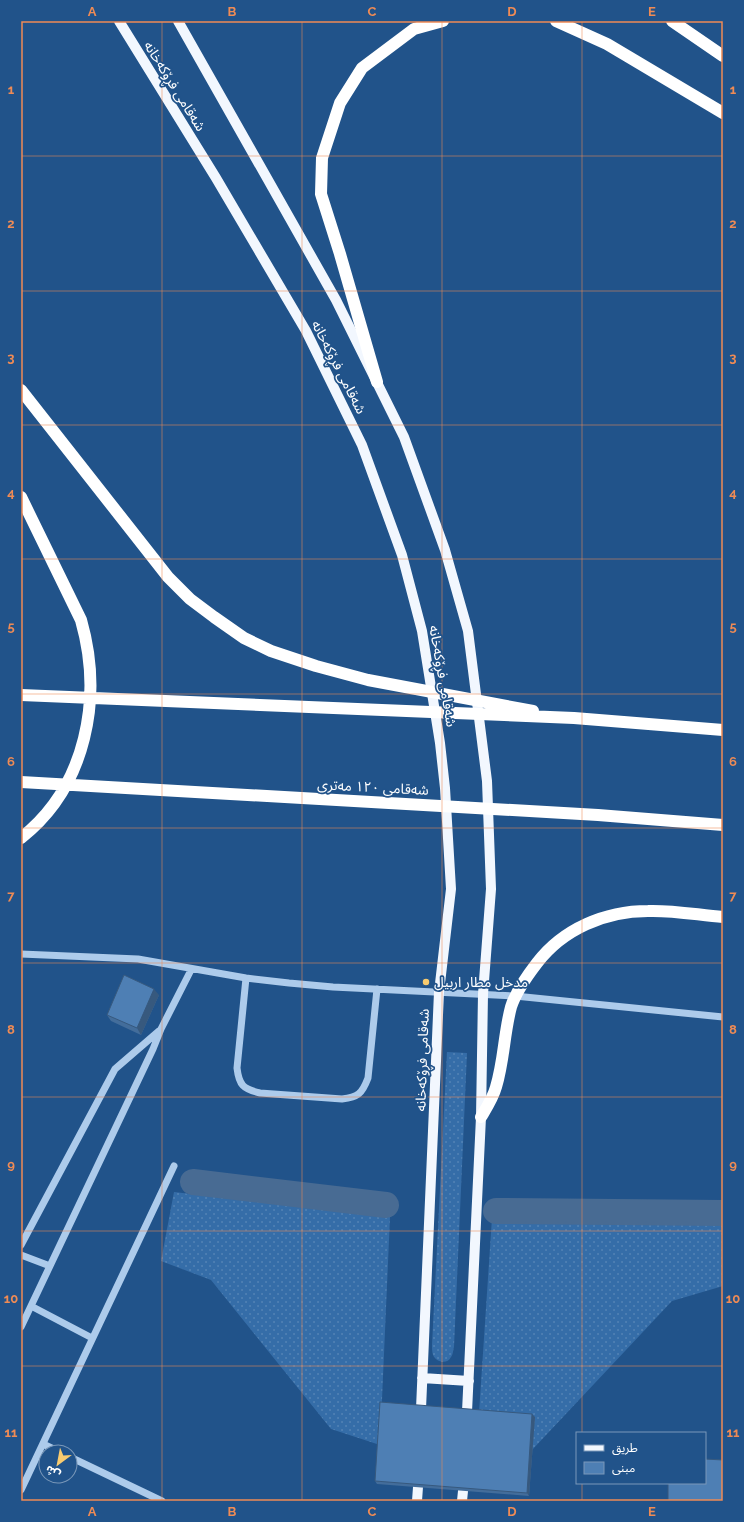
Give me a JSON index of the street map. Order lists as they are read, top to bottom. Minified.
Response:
{"streets":{"highway":["شەقامی ١٢٠ مەتری"],"main road":["شەقامی فڕۆکەخانە"]},"places":["مدخل مطار اربيل"],"legend":["طريق","مبنى"],"north":"bottom left","grid":{"columns":["A","B","C","D","E"],"rows":["1","2","3","4","5","6","7","8","9","10","11"]}}
